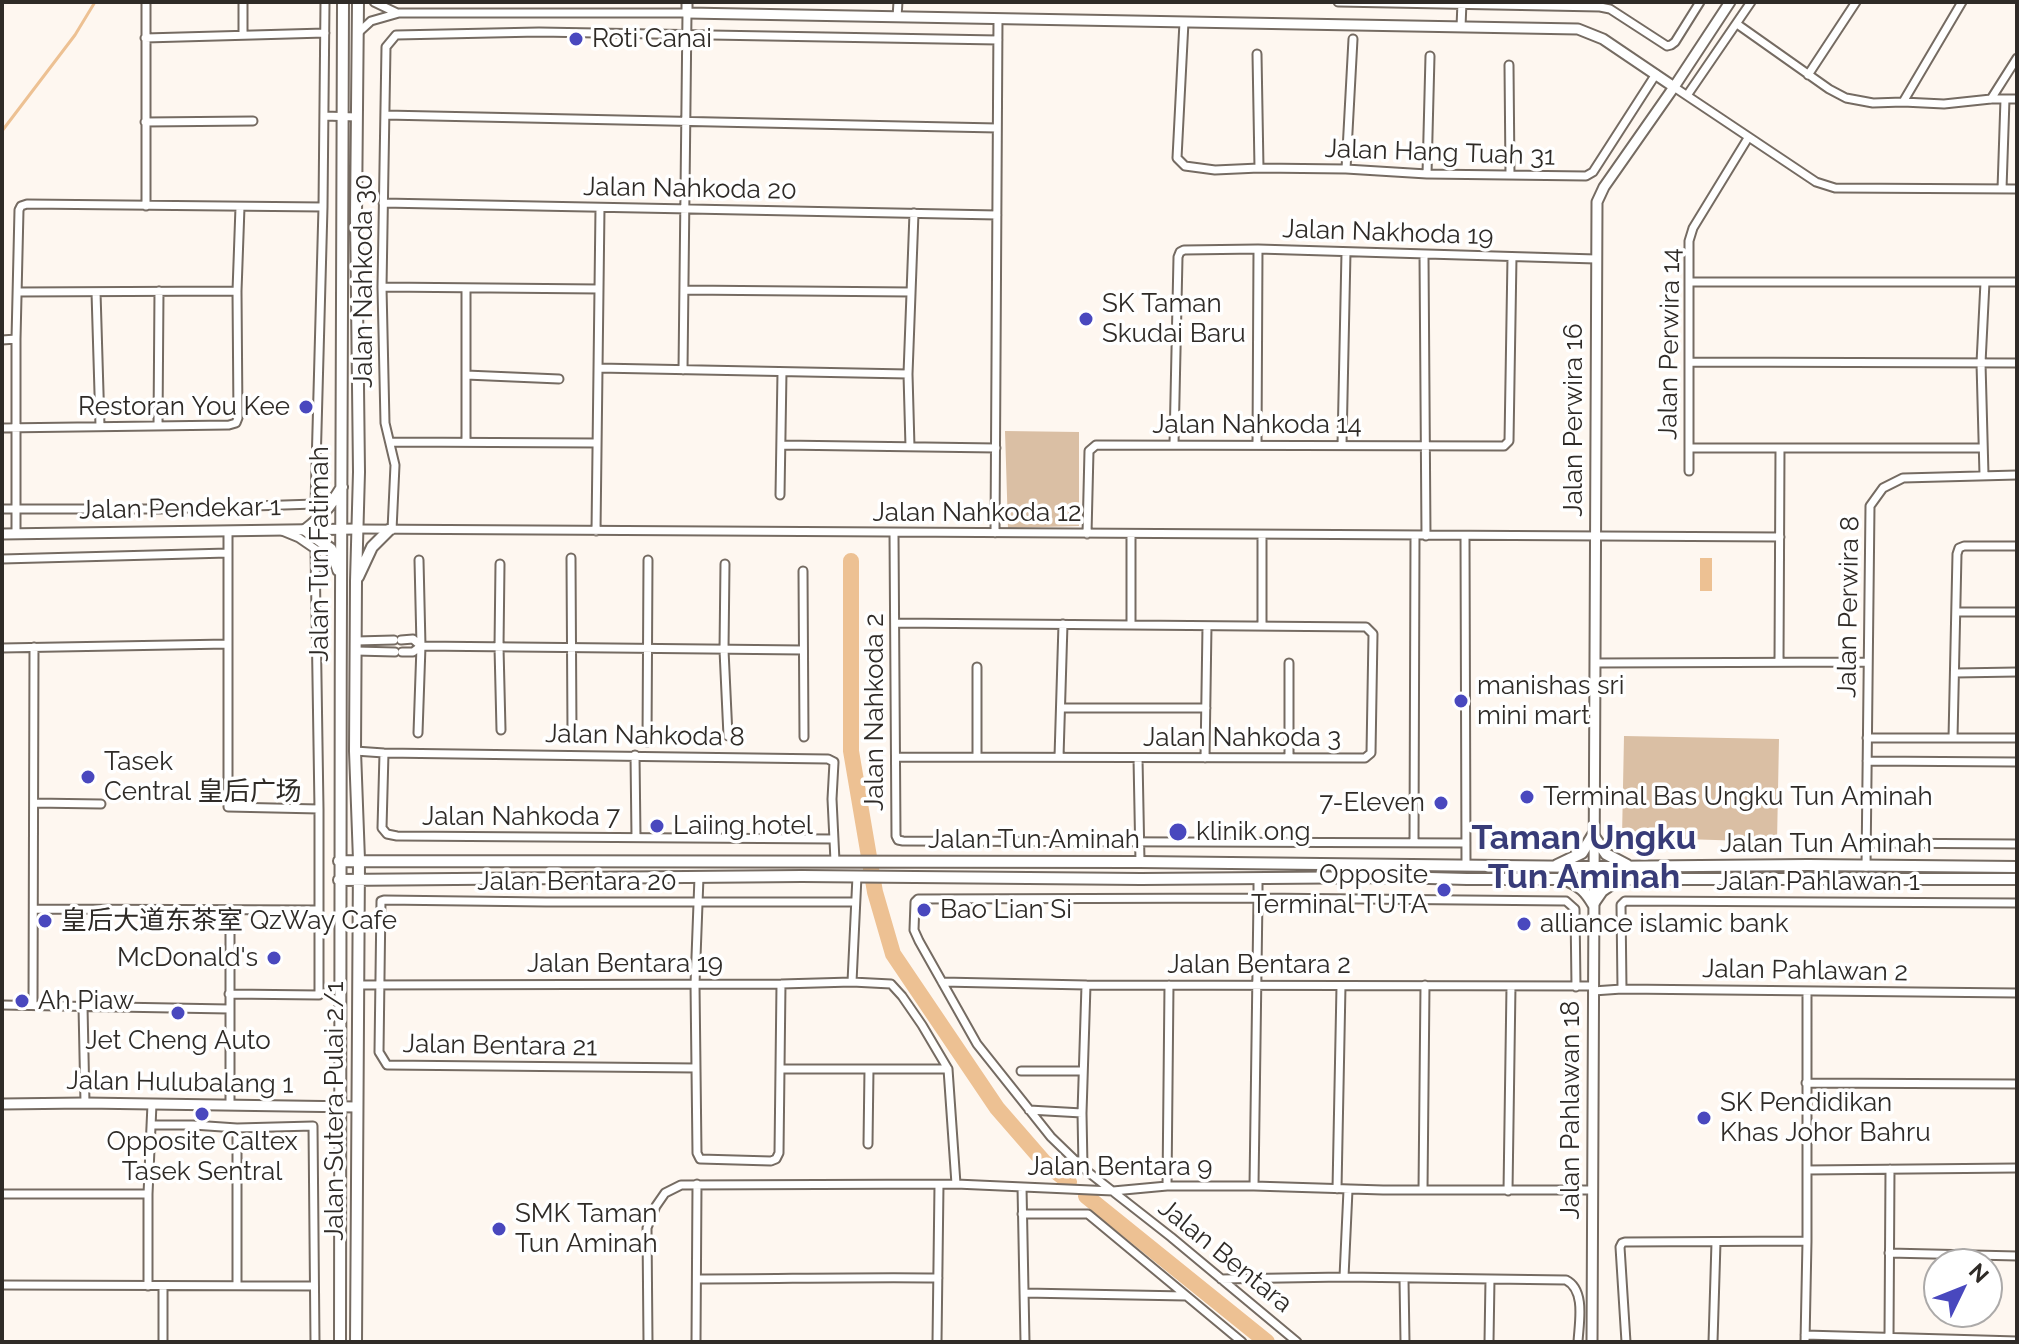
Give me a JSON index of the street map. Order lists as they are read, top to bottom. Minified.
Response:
{"streets":{"main road":["Jalan Tun Fatimah","Jalan Tun Aminah","Jalan Sutera Pulai 2/1"],"street":["Jalan Hang Tuah 31","Jalan Nahkoda 20","Jalan Nakhoda 19","Jalan Nahkoda 30","Jalan Perwira 14","Jalan Perwira 16","Jalan Nahkoda 14","Jalan Pendekar 1","Jalan Nahkoda 12","Jalan Perwira 8","Jalan Nahkoda 2","Jalan Nahkoda 8","Jalan Nahkoda 3","Jalan Nahkoda 7","Jalan Bentara 20","Jalan Pahlawan 1","Jalan Bentara 19","Jalan Bentara 2","Jalan Pahlawan 2","Jalan Bentara 21","Jalan Hulubalang 1","Jalan Pahlawan 18","Jalan Bentara 9","Jalan Bentara"]},"crossings":[["Jalan Nahkoda 20","Jalan Nahkoda 30"],["Jalan Nakhoda 19","Jalan Perwira 16"],["Jalan Nakhoda 19","Jalan Nahkoda 14"],["Jalan Nahkoda 30","Jalan Nahkoda 12"],["Jalan Perwira 16","Jalan Nahkoda 12"],["Jalan Perwira 16","Jalan Tun Aminah"],["Jalan Perwira 16","Jalan Pahlawan 18"],["Jalan Nahkoda 14","Jalan Nahkoda 12"],["Jalan Pendekar 1","Jalan Nahkoda 12"],["Jalan Pendekar 1","Jalan Tun Fatimah"],["Jalan Nahkoda 12","Jalan Tun Fatimah"],["Jalan Nahkoda 12","Jalan Nahkoda 2"],["Jalan Tun Fatimah","Jalan Nahkoda 8"],["Jalan Tun Fatimah","Jalan Tun Aminah"],["Jalan Tun Fatimah","Jalan Hulubalang 1"],["Jalan Tun Fatimah","Jalan Sutera Pulai 2/1"],["Jalan Perwira 8","Jalan Tun Aminah"],["Jalan Nahkoda 2","Jalan Nahkoda 3"],["Jalan Nahkoda 8","Jalan Nahkoda 7"],["Jalan Nahkoda 8","Jalan Tun Aminah"],["Jalan Tun Aminah","Jalan Pahlawan 18"],["Jalan Tun Aminah","Jalan Sutera Pulai 2/1"],["Jalan Bentara 20","Jalan Bentara 19"],["Jalan Bentara 20","Jalan Bentara 21"],["Jalan Pahlawan 1","Jalan Pahlawan 2"],["Jalan Bentara 19","Jalan Bentara 21"],["Jalan Bentara 19","Jalan Sutera Pulai 2/1"],["Jalan Bentara 2","Jalan Pahlawan 2"],["Jalan Bentara 2","Jalan Pahlawan 18"],["Jalan Bentara 2","Jalan Bentara"],["Jalan Pahlawan 2","Jalan Pahlawan 18"],["Jalan Hulubalang 1","Jalan Sutera Pulai 2/1"],["Jalan Pahlawan 18","Jalan Bentara 9"],["Jalan Bentara 9","Jalan Bentara"]],"districts":["Taman Ungku Tun Aminah"],"places":["Roti Canai","SK Taman Skudai Baru","Restoran You Kee","manishas sri mini mart","Tasek Central 皇后广场","Terminal Bas Ungku Tun Aminah","7-Eleven","Laiing hotel","klinik ong","Opposite Terminal TUTA","Bao Lian Si","皇后大道东茶室 QzWay Cafe","alliance islamic bank","McDonald's","Ah Piaw","Jet Cheng Auto","Opposite Caltex Tasek Sentral","SK Pendidikan Khas Johor Bahru","SMK Taman Tun Aminah"],"north":"top right"}
